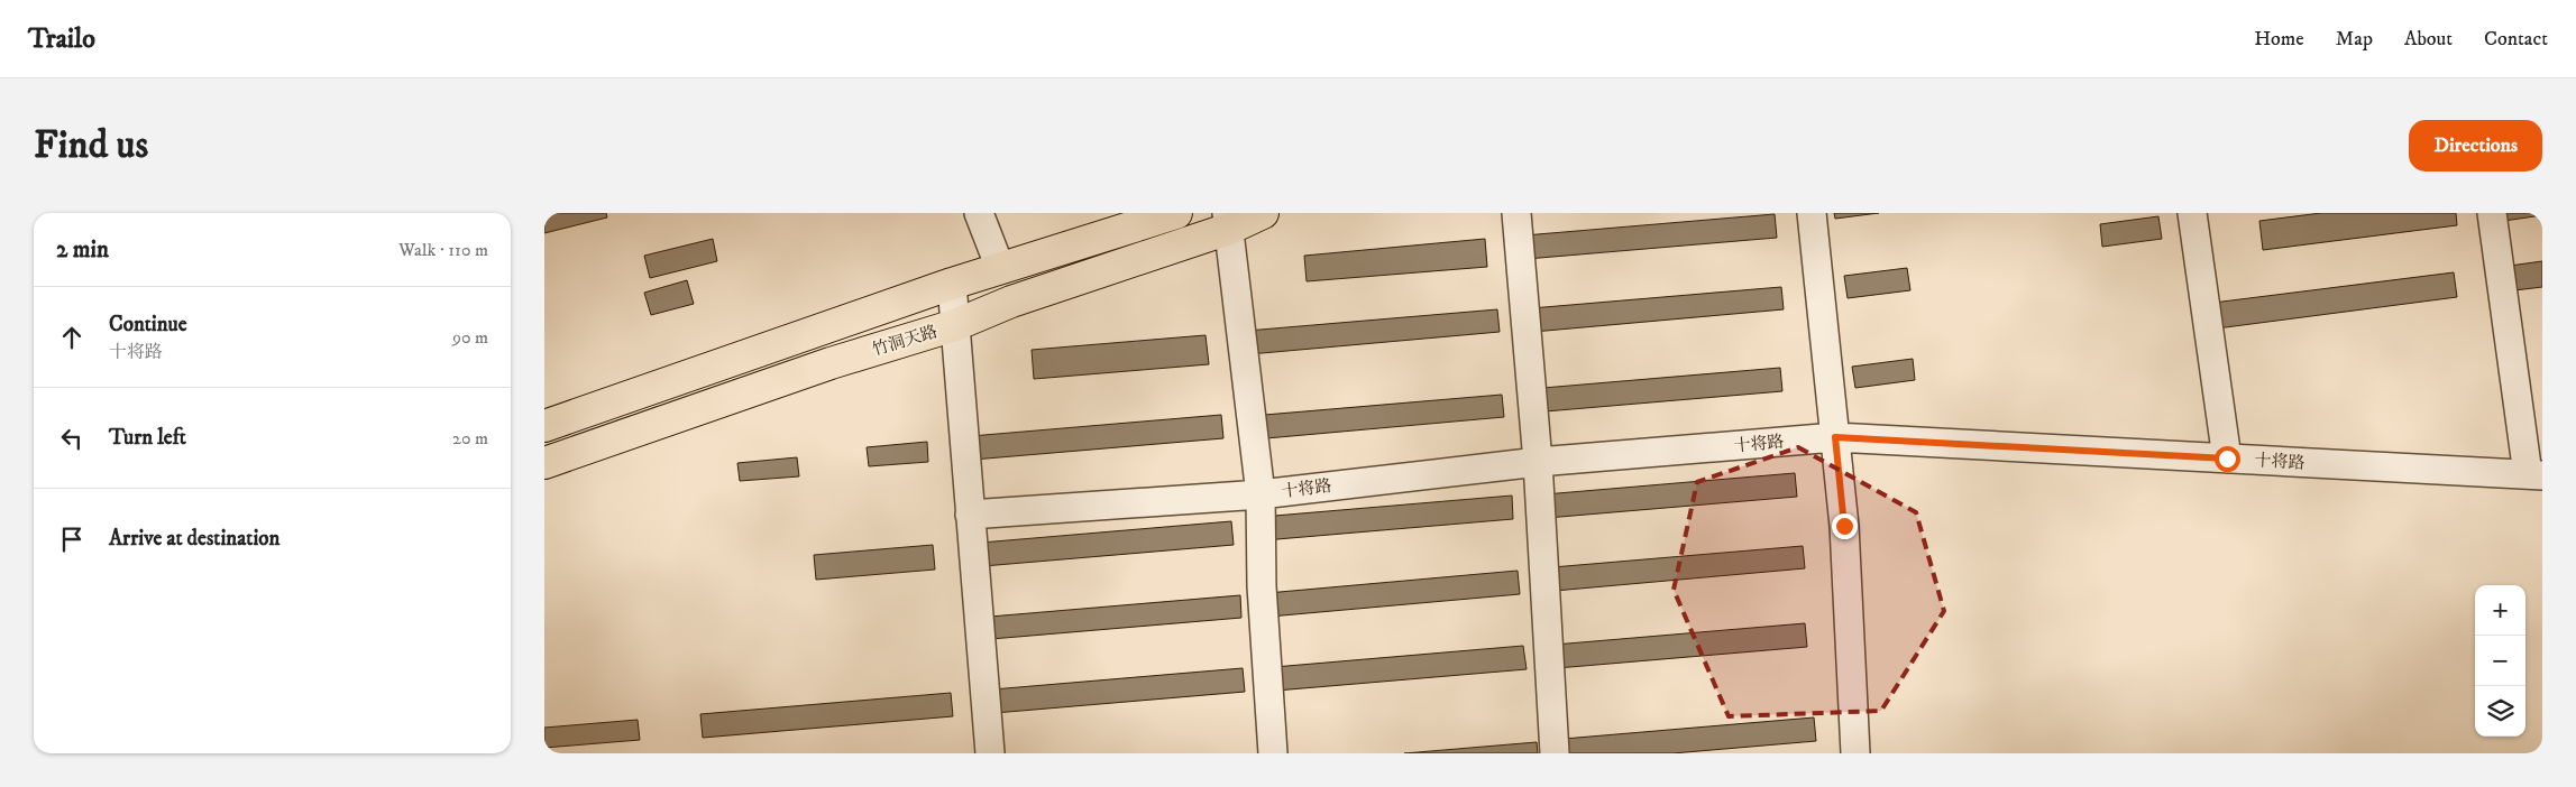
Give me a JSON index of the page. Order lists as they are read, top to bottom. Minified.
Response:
{"streets":{"main road":["竹洞天路"],"street":["十将路"]},"crossings":[["竹洞天路","十将路"]],"page":{"header":"Trailo","nav":["Home","Map","About","Contact"],"buttons":"Directions","title":"Find us","heading":["2 min","Walk · 110 m"],"list":[["Continue","十将路","90 m"],["Turn left","20 m"],"Arrive at destination"],"map_buttons":["+","−"]}}
